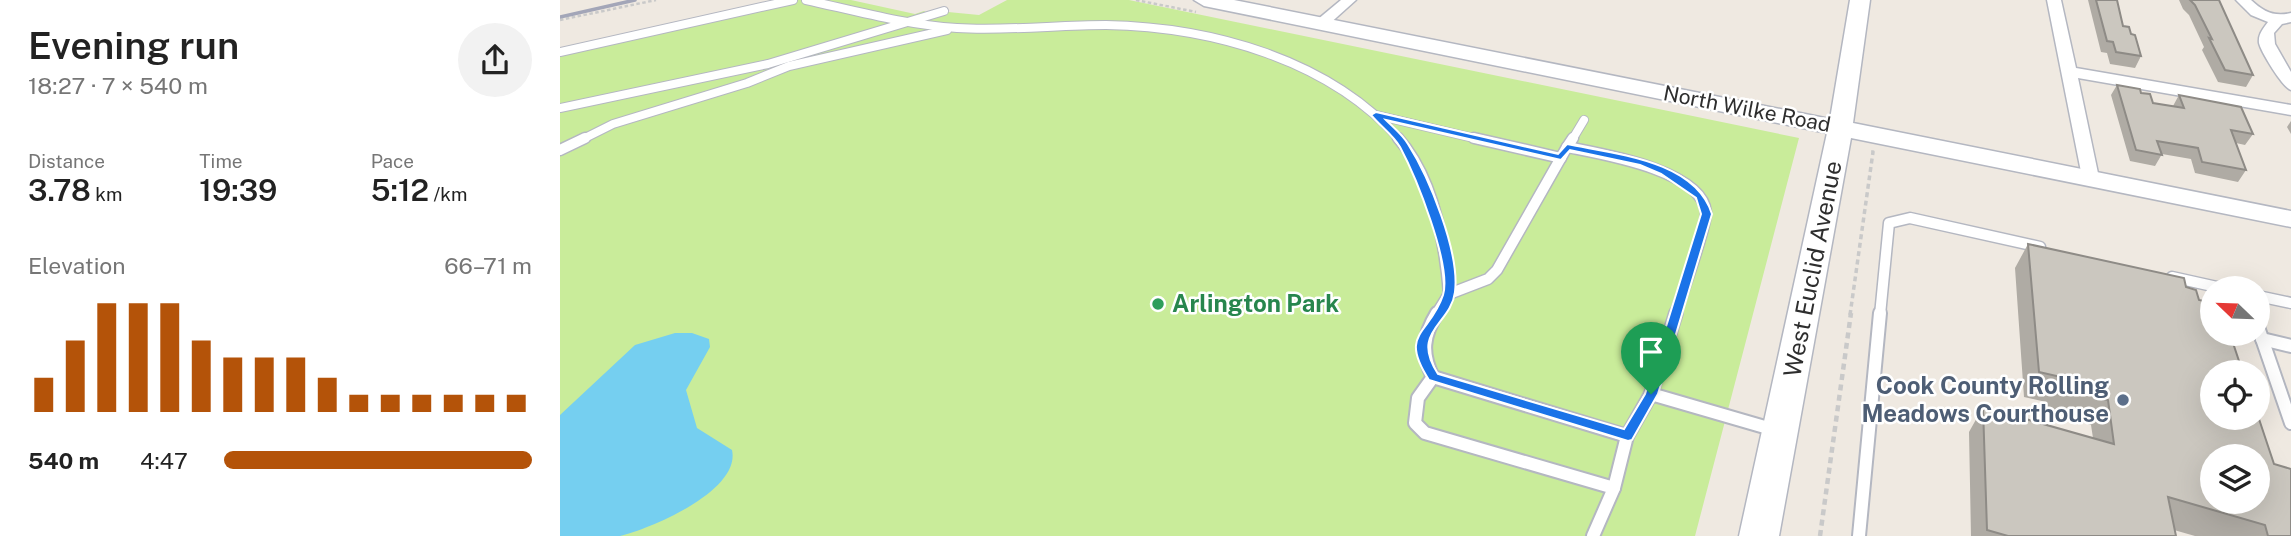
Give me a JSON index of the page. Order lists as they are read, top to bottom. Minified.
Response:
{"streets":{"main road":["North Wilke Road","West Euclid Avenue"]},"crossings":[["North Wilke Road","West Euclid Avenue"]],"places":["Arlington Park","Cook County Rolling Meadows Courthouse"],"north":"top left","page":{"heading":["Evening run","18:27 · 7 × 540 m"],"stats":[["Distance","3.78 km"],["Time","19:39"],["Pace","5:12 /km"]],"chart":["Elevation","66–71 m"],"list":[{"name":"540 m","note":"4:47"}]}}
